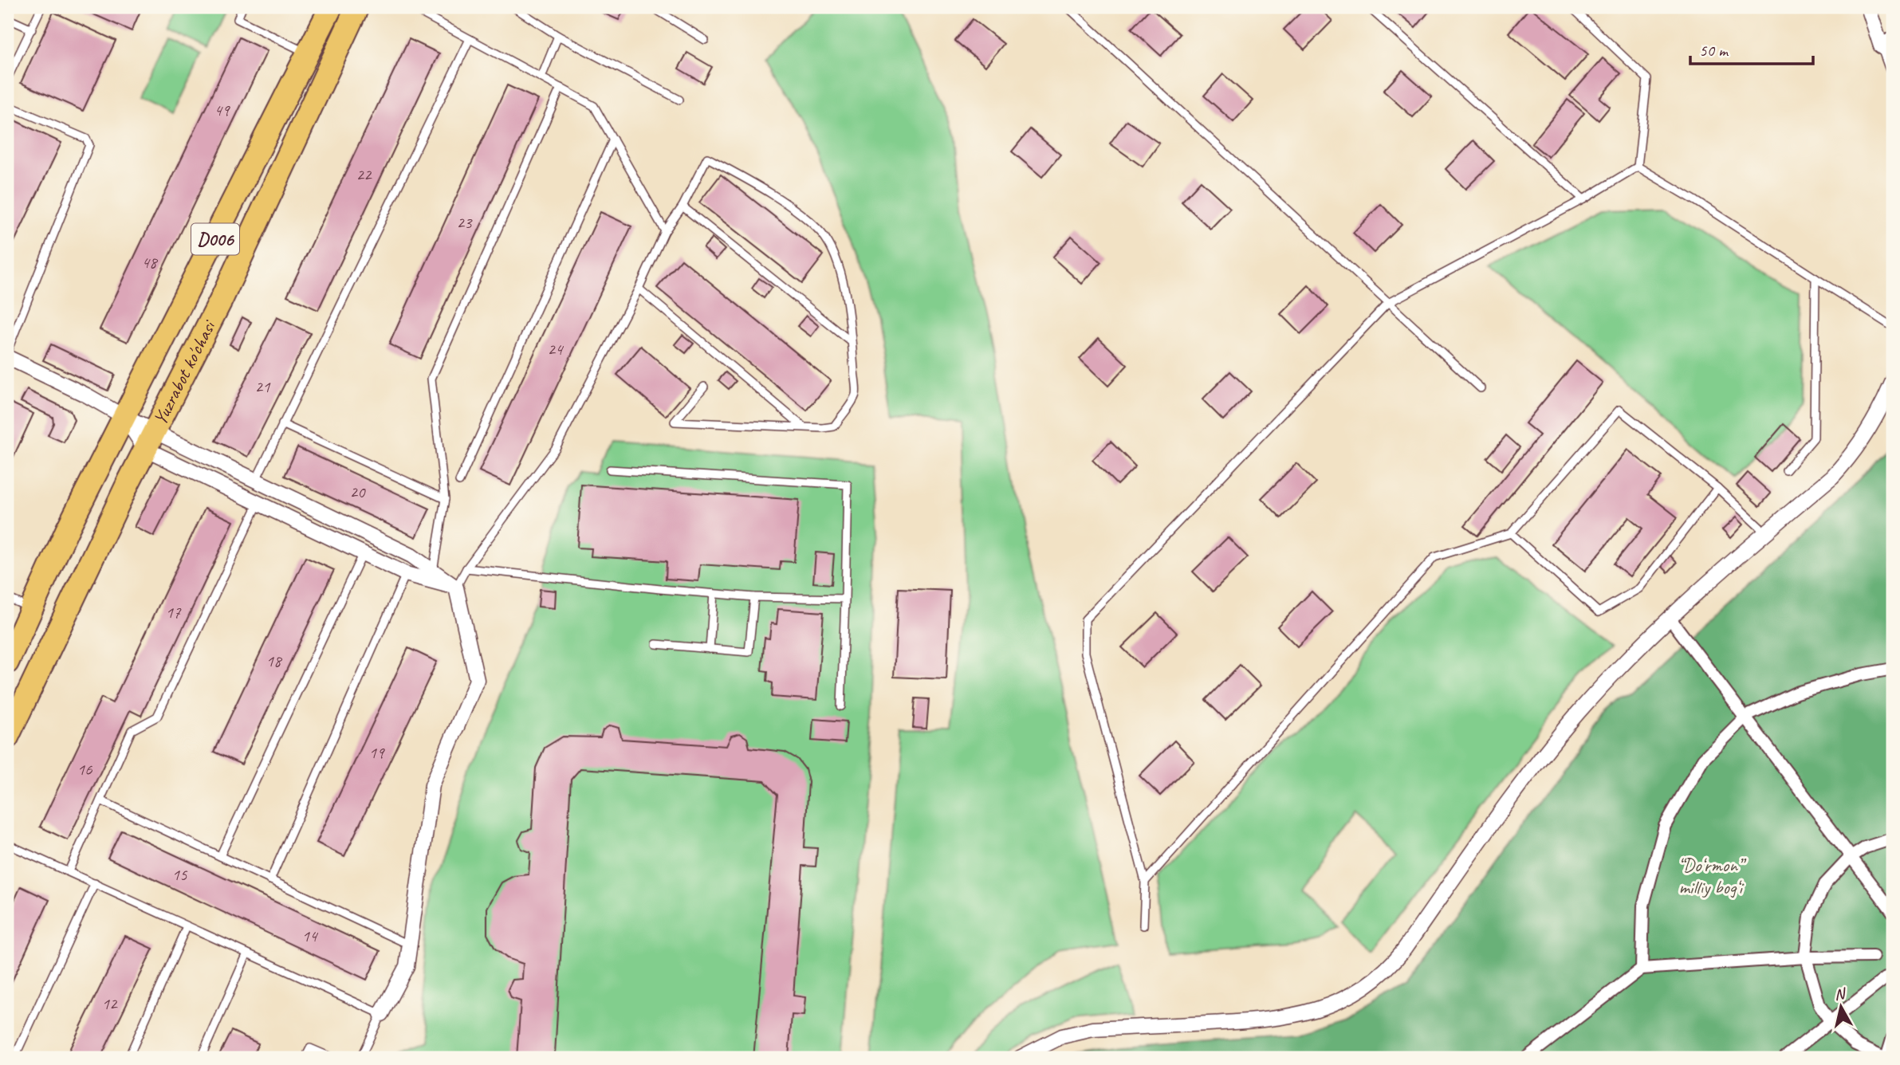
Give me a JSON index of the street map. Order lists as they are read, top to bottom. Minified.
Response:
{"streets":{"main road":["D006","Yuzrabot ko'chasi"]},"parks":["“Do‘rmon” milliy bog‘i"],"house_numbers":["49","22","23","48","24","21","20","17","18","19","16","15","14","12"],"scale_bar":"50 m","north":"top"}
